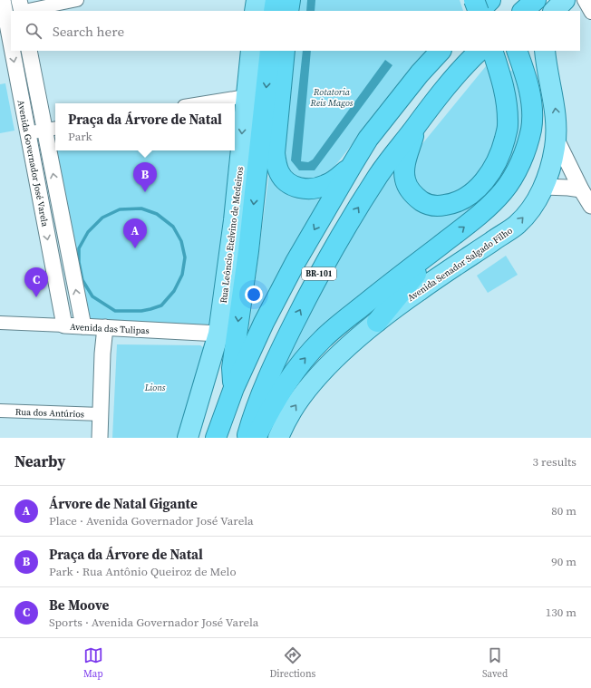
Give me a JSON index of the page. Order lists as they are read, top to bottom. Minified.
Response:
{"streets":{"highway":["BR-101"],"main road":["Rua Leôncio Etelvino de Medeiros","Avenida Senador Salgado Filho"],"street":["Avenida Governador José Varela","Avenida das Tulipas","Rua dos Antúrios"]},"crossings":[["Avenida Governador José Varela","Avenida das Tulipas"],["Rua Leôncio Etelvino de Medeiros","Avenida das Tulipas"]],"one_way":["Rua Leôncio Etelvino de Medeiros","Avenida Senador Salgado Filho"],"parks":["Rotatoria Reis Magos","Lions"],"page":{"search":"Search here","popup":["Praça da Árvore de Natal","Park"],"pins":["B","A","C"],"heading":["Nearby","3 results"],"list":[{"mark":"A","name":"Árvore de Natal Gigante","note":"Place · Avenida Governador José Varela","value":"80 m"},{"mark":"B","name":"Praça da Árvore de Natal","note":"Park · Rua Antônio Queiroz de Melo","value":"90 m"},{"mark":"C","name":"Be Moove","note":"Sports · Avenida Governador José Varela","value":"130 m"}],"nav":["Map","Directions","Saved"]}}
